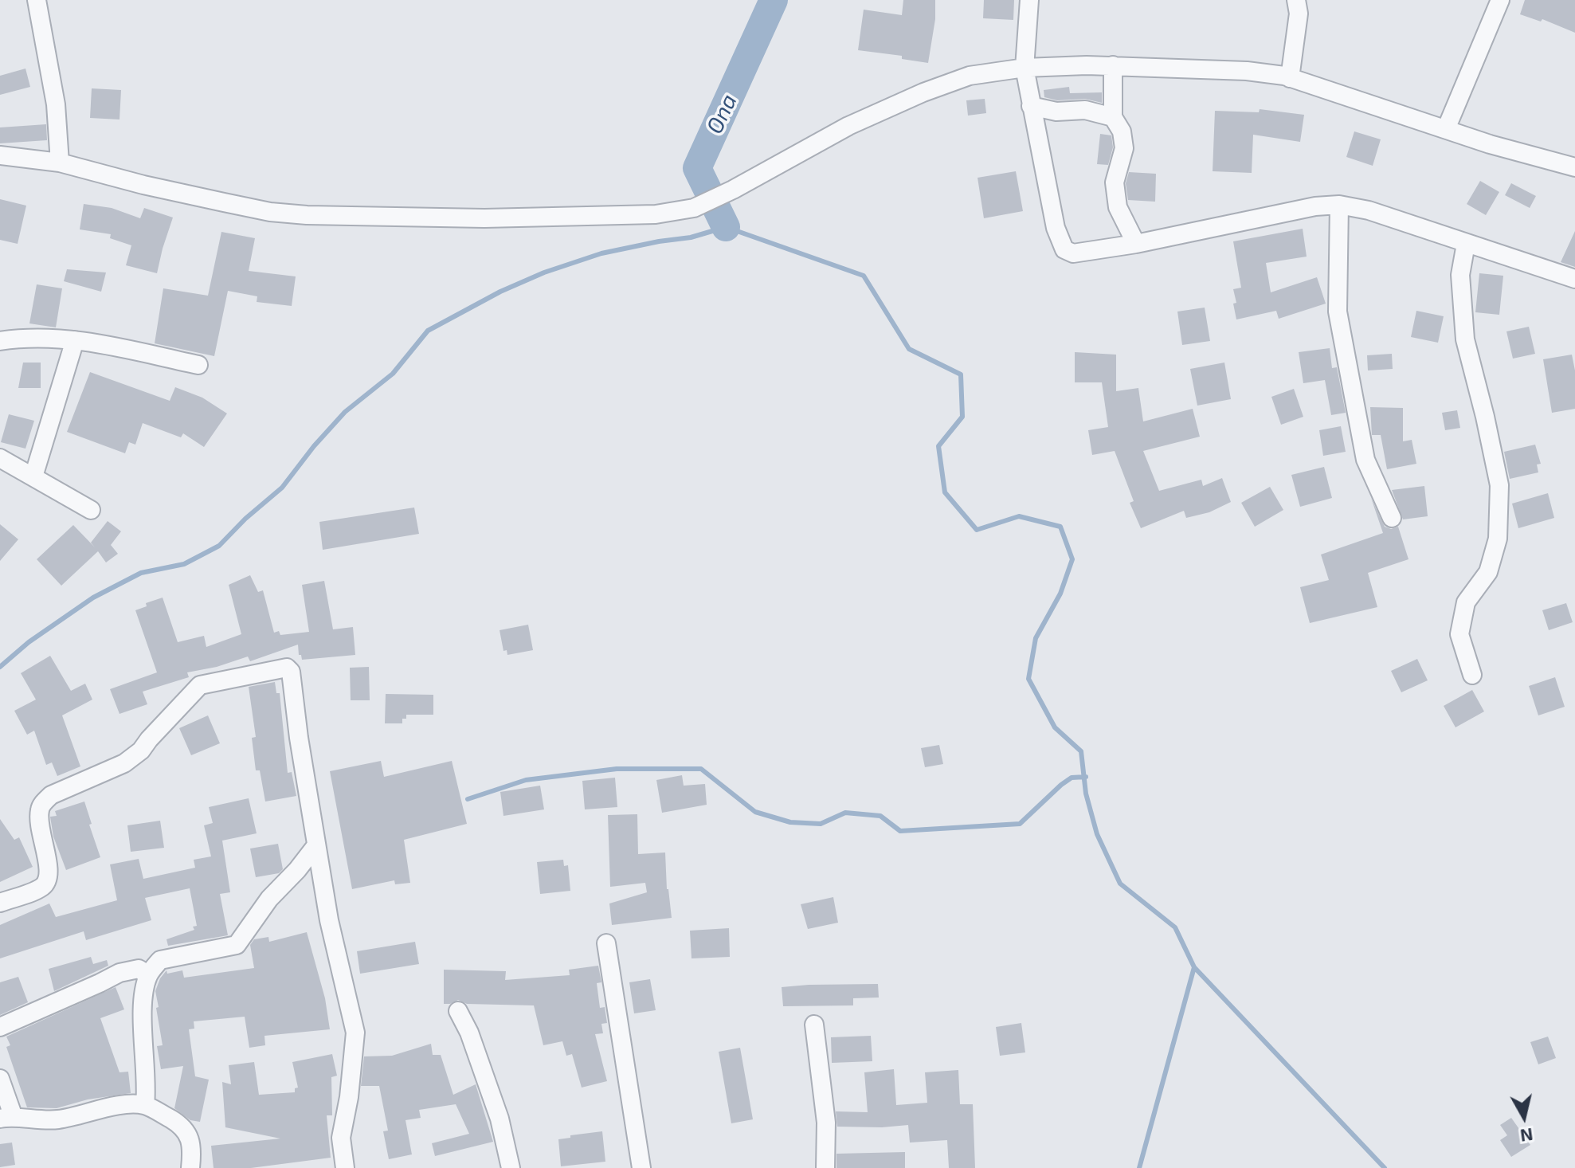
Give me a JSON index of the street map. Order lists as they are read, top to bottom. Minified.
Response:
{"water":["Ona"],"north":"bottom"}
